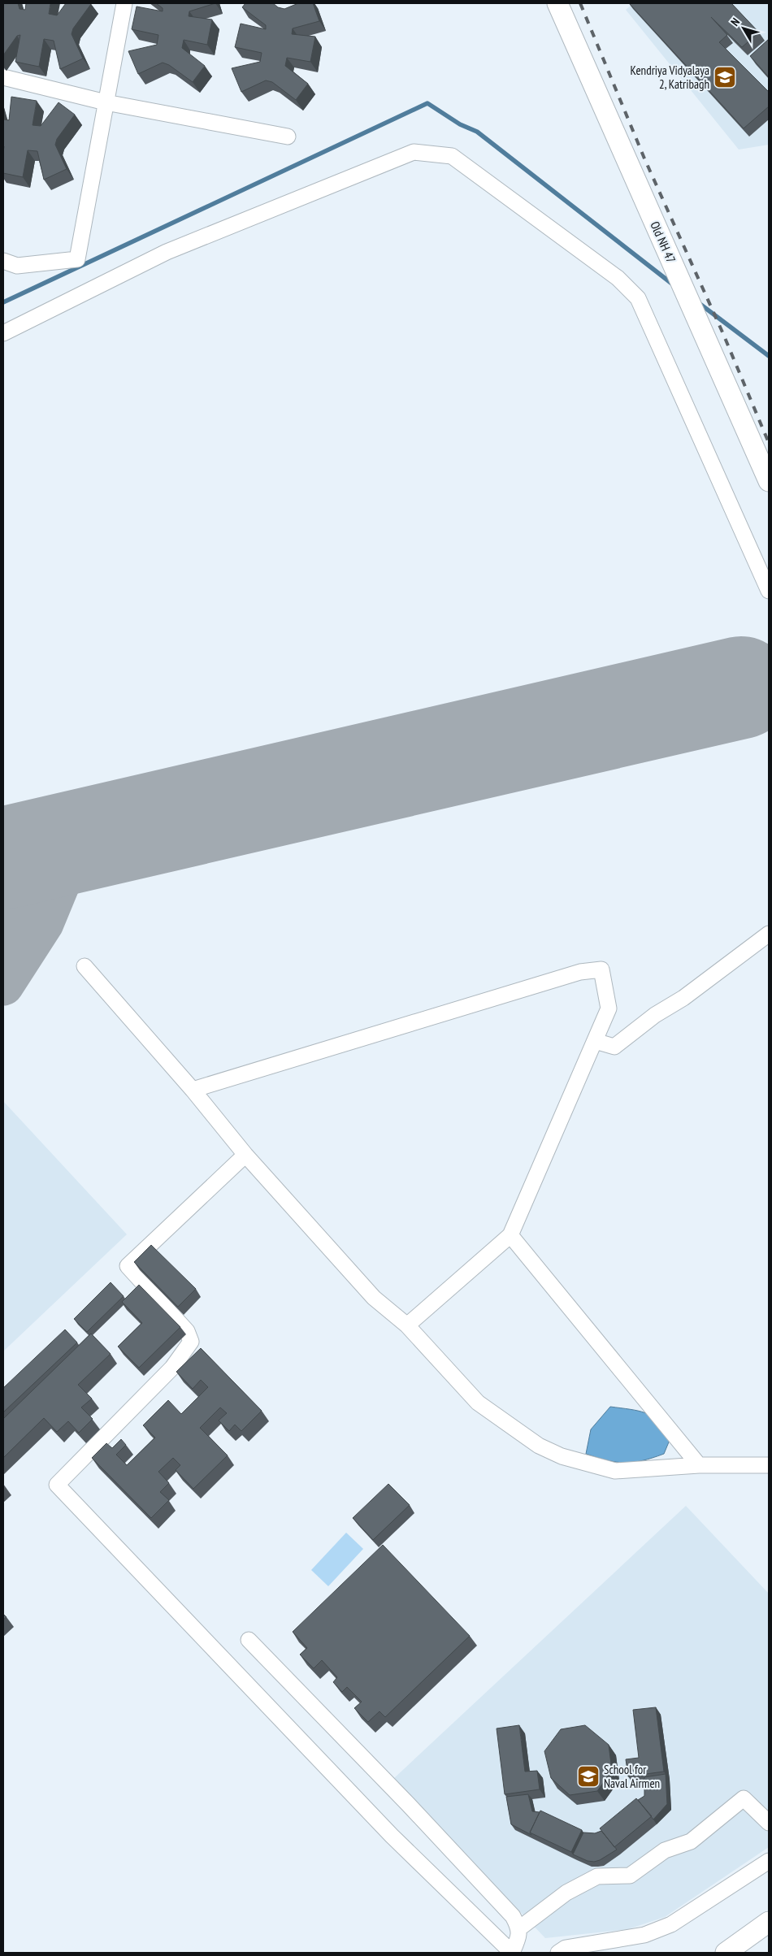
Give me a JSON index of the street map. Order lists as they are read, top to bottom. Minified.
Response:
{"streets":{"main road":["Old NH 47"]},"places":{"school or university":["Kendriya Vidyalaya 2, Katribagh","School for Naval Airmen"]},"north":"top left"}
